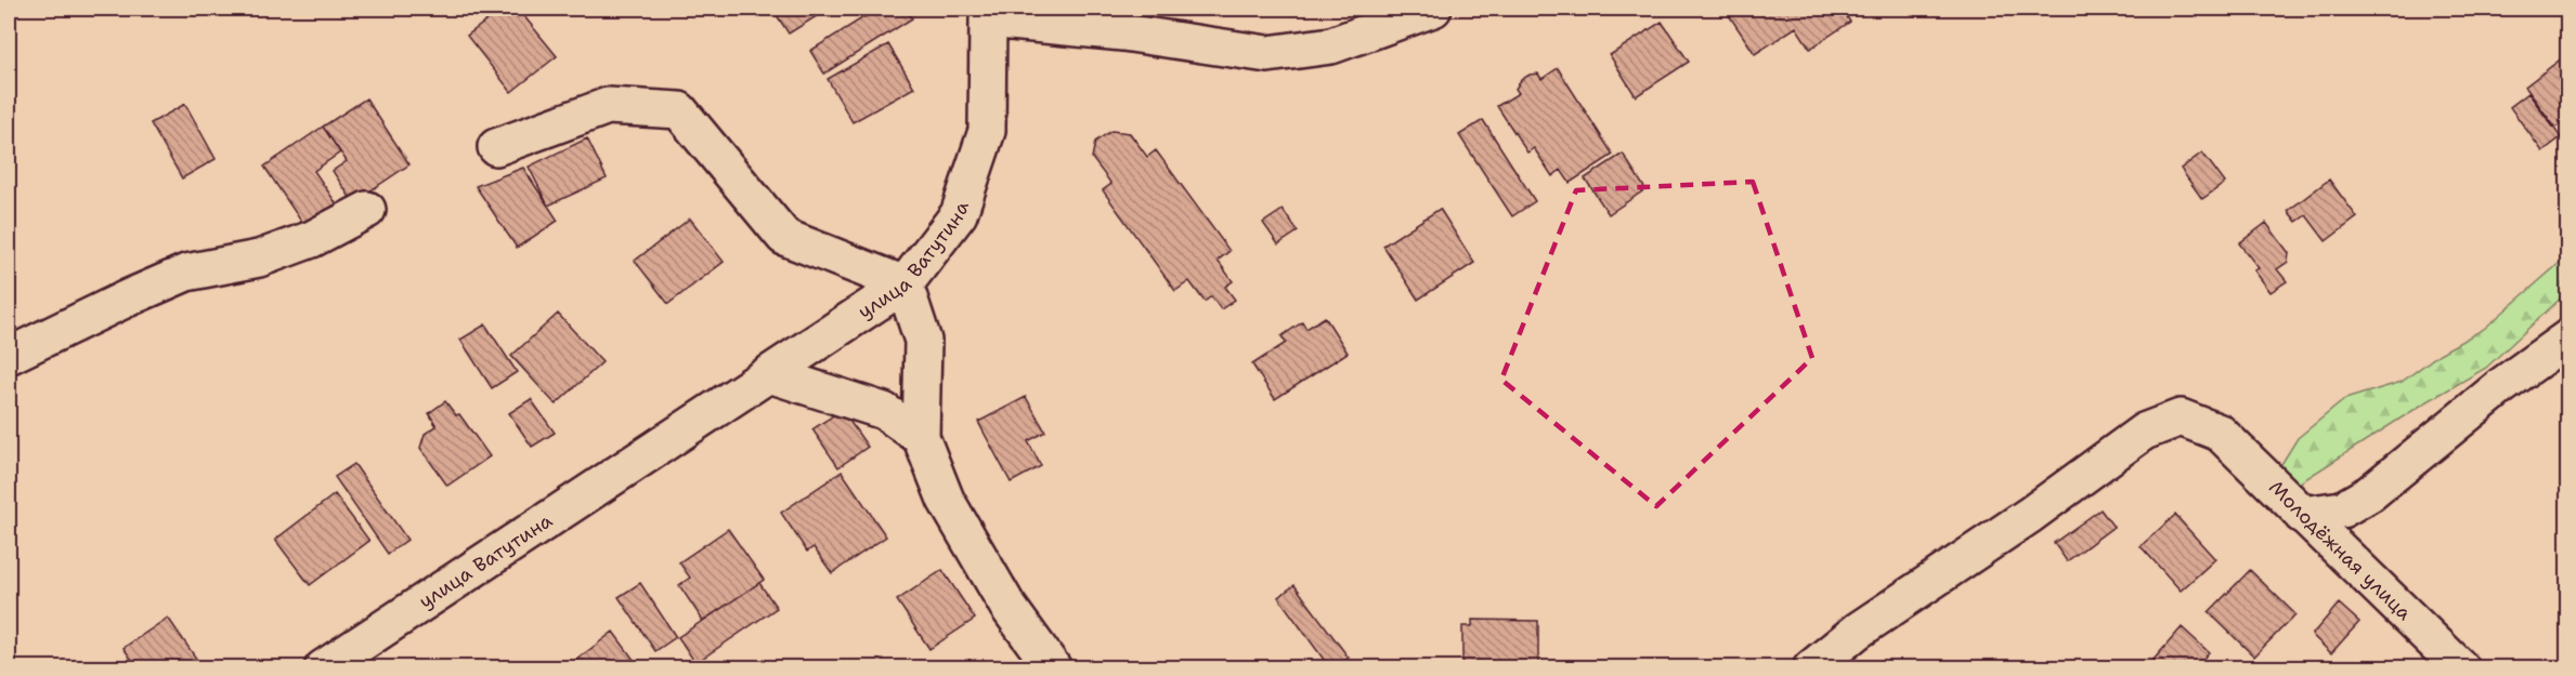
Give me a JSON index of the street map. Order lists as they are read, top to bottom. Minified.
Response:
{"streets":{"street":["улица Ватутина","Молодёжная улица"]}}
